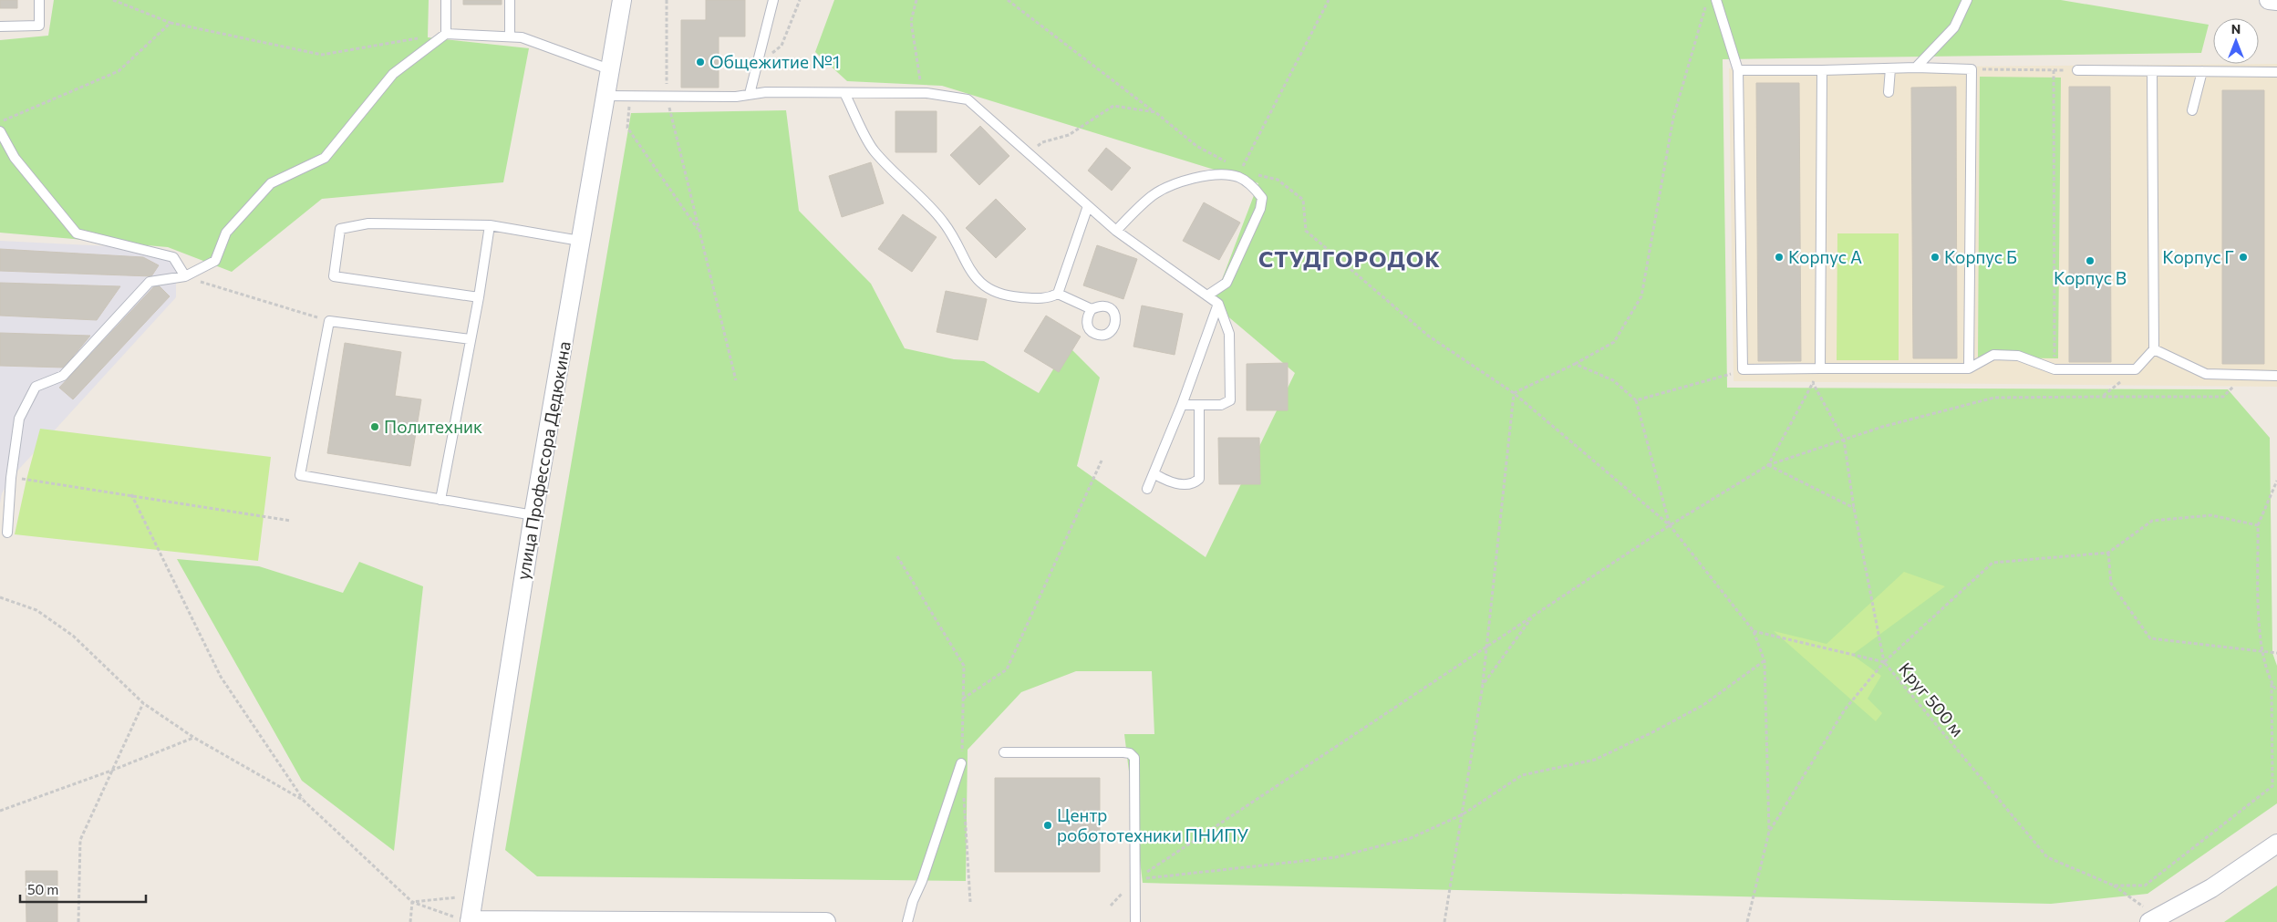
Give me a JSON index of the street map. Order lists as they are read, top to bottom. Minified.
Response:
{"streets":{"street":["улица Профессора Дедюкина"],"path":["Круг 500 м"]},"districts":["СТУДГОРОДОК"],"places":["Общежитие №1","Корпус А","Корпус Б","Корпус Г","Корпус В","Политехник","Центр робототехники ПНИПУ"],"scale_bar":"50 m","north":"top"}
